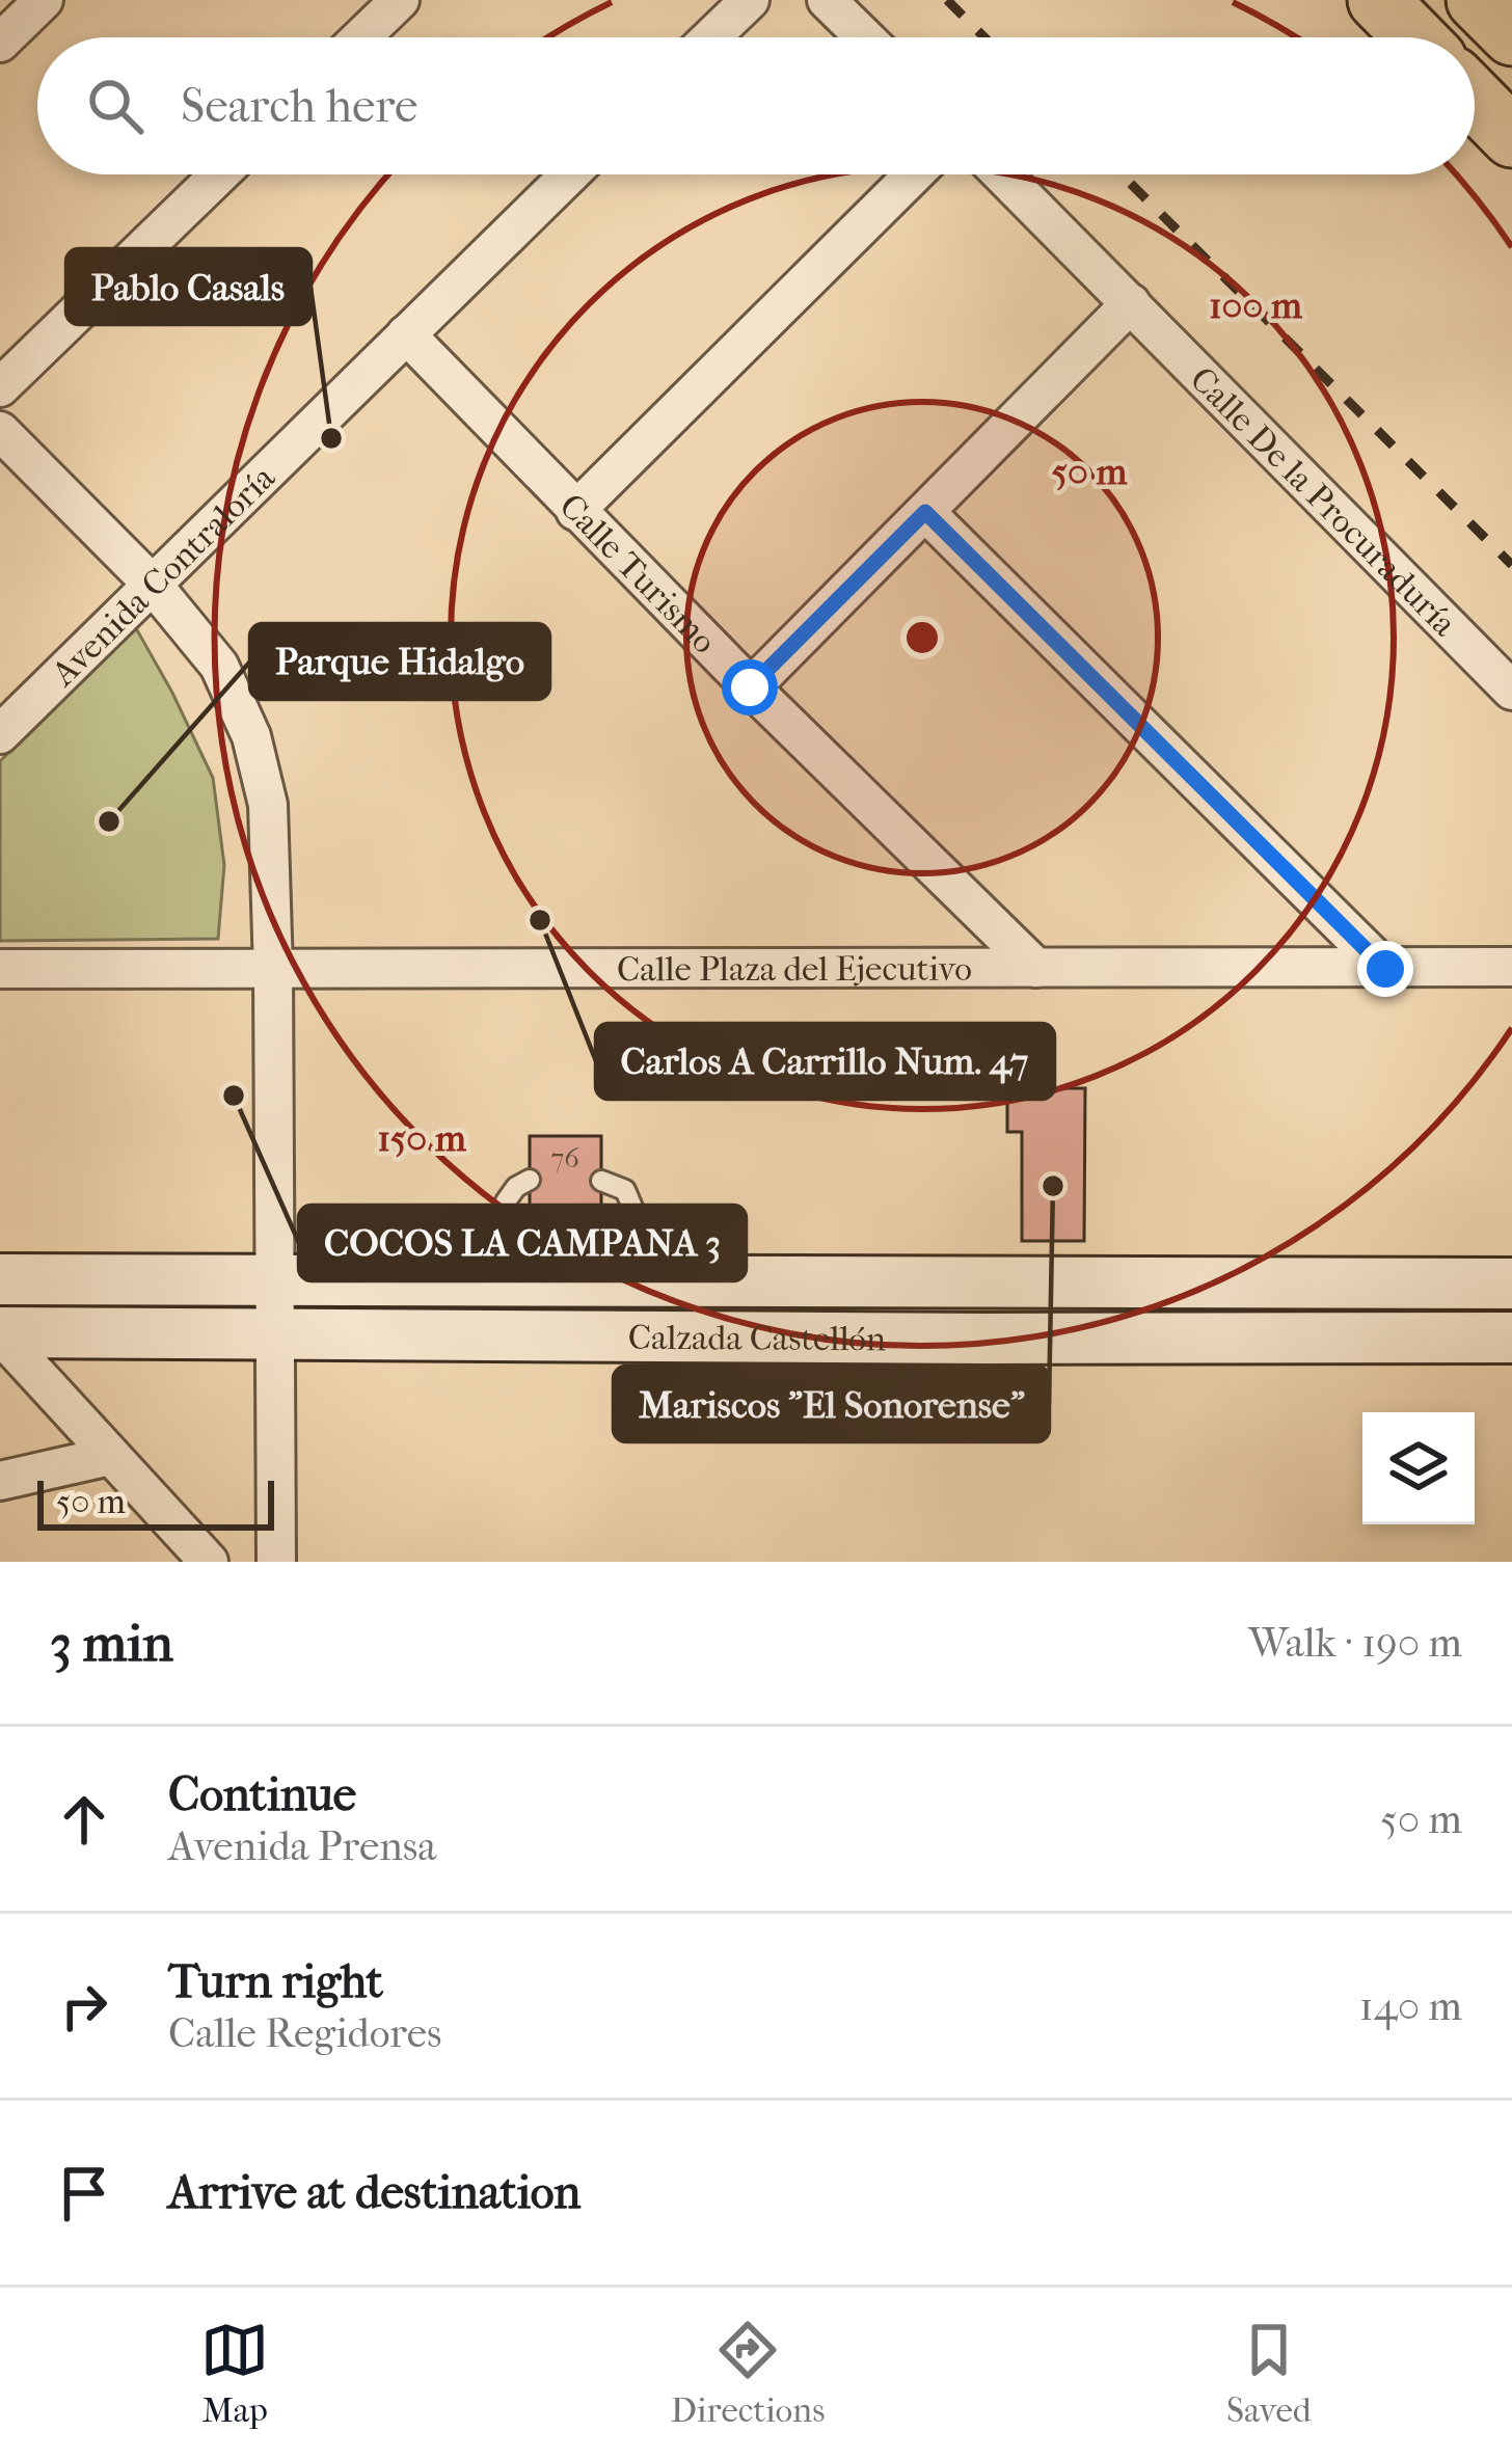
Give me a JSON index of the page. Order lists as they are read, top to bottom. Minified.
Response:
{"streets":{"main road":["Calzada Castellón"],"street":["Calle De la Procuraduría","Avenida Contraloría","Calle Turismo","Calle Plaza del Ejecutivo"]},"crossings":[["Avenida Contraloría","Calle Turismo"],["Calle Turismo","Calle Plaza del Ejecutivo"]],"places":["Pablo Casals","Parque Hidalgo","Carlos A Carrillo Num. 47","COCOS LA CAMPANA 3","Mariscos \"El Sonorense\""],"house_numbers":["76"],"scale_bar":"50 m","page":{"search":"Search here","scale":"50 m","heading":["3 min","Walk · 190 m"],"list":[["Continue","Avenida Prensa","50 m"],["Turn right","Calle Regidores","140 m"],"Arrive at destination"],"nav":["Map","Directions","Saved"]},"rings":["100 m","50 m","150 m"]}
